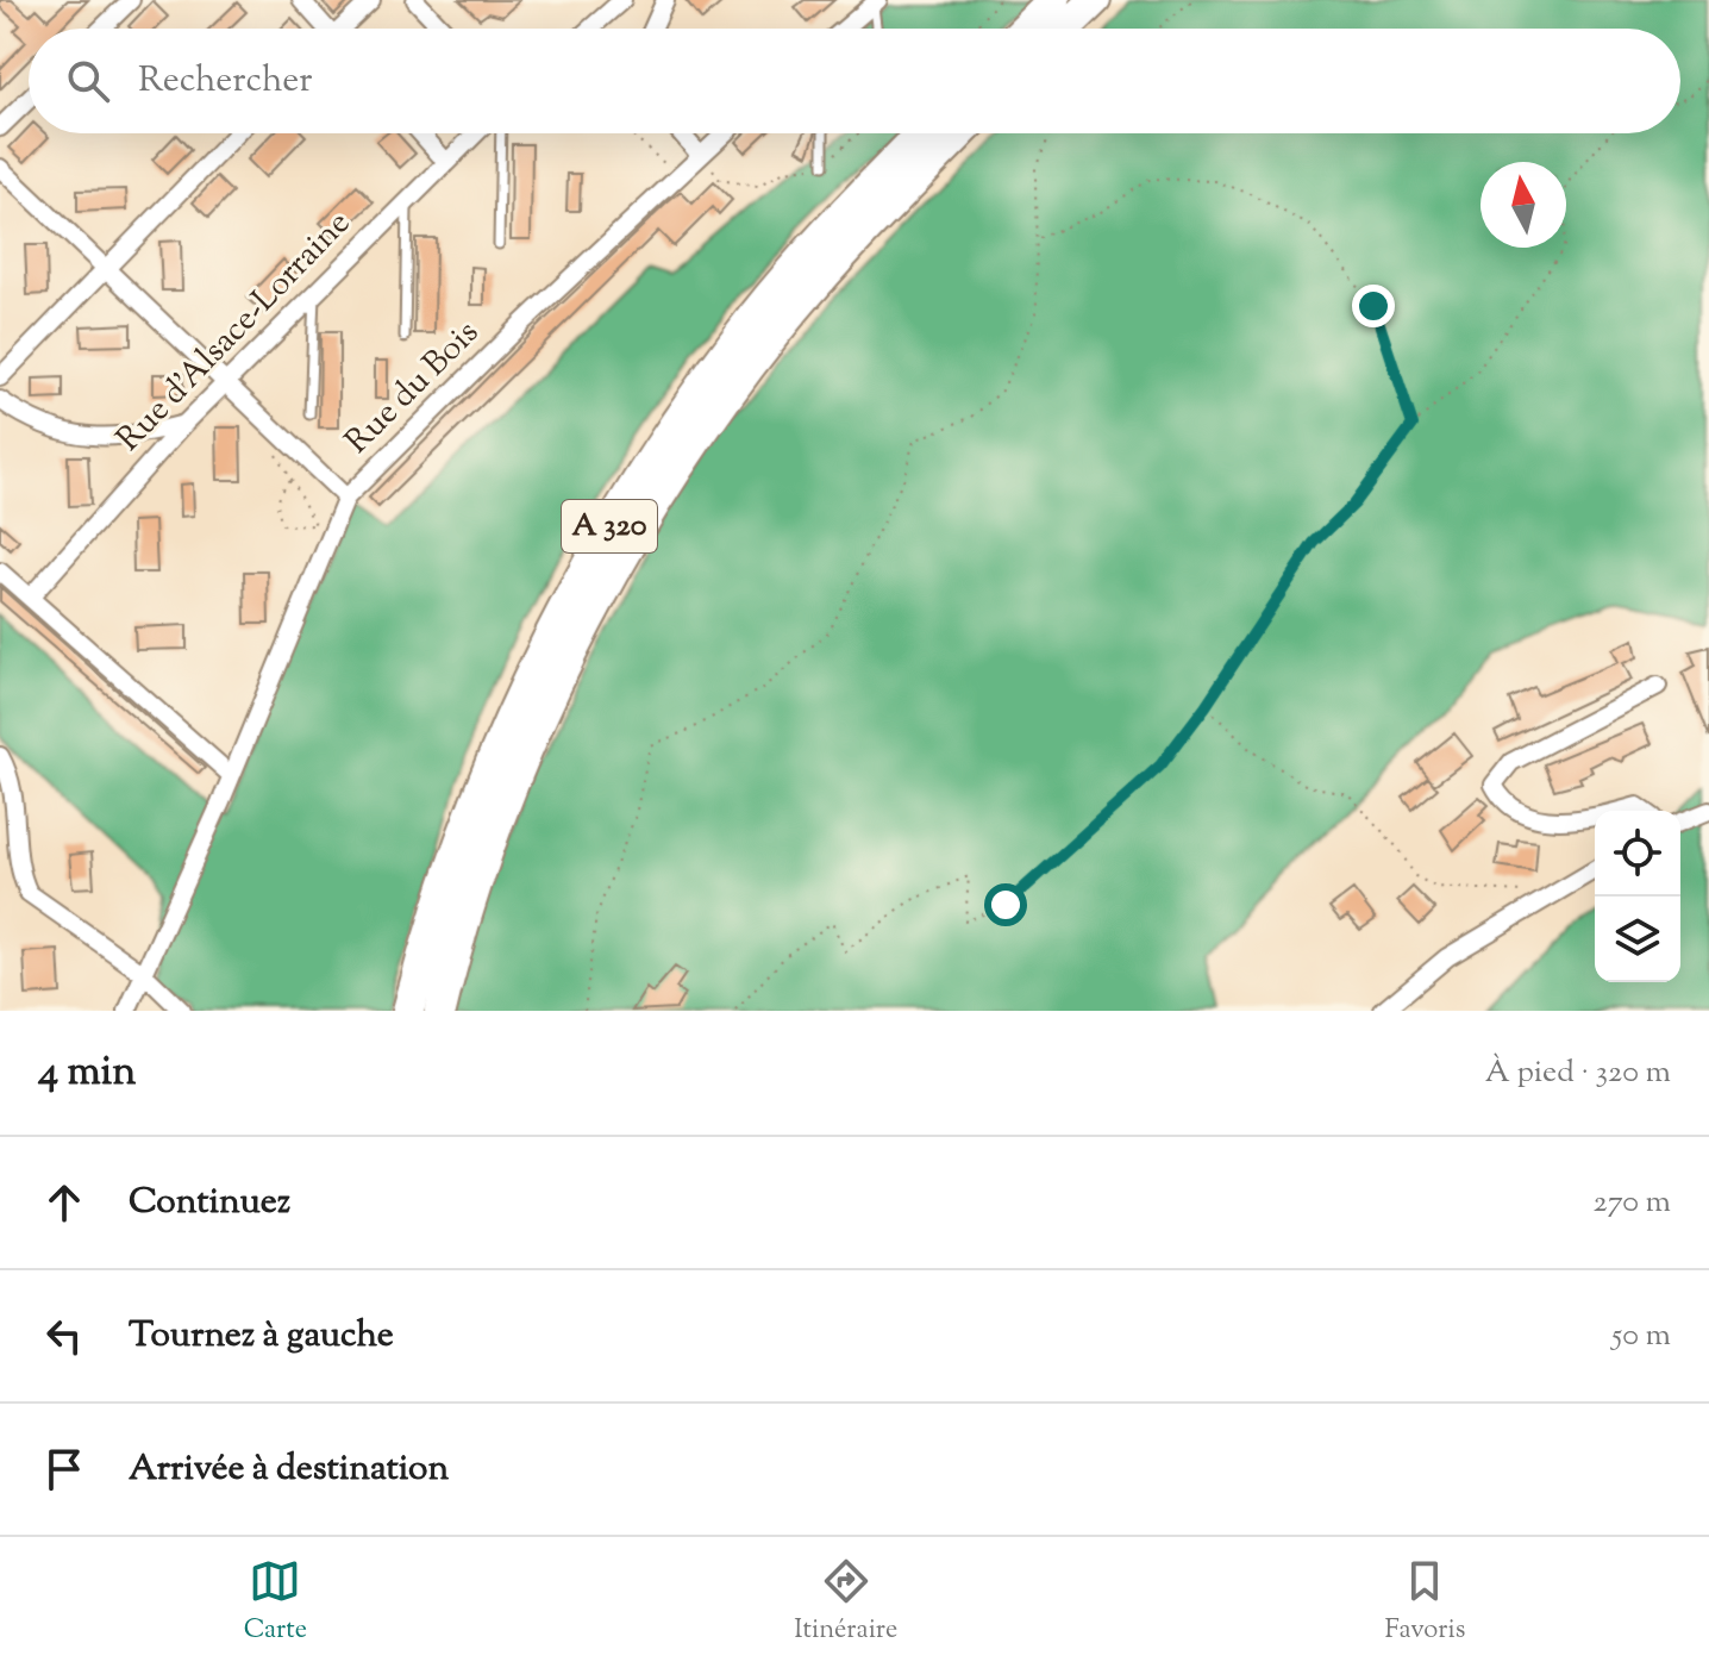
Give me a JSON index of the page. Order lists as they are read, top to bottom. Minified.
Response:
{"streets":{"highway":["A 320"],"street":["Rue d'Alsace-Lorraine","Rue du Bois"]},"north":"top","page":{"search":"Rechercher","heading":["4 min","À pied · 320 m"],"list":[["Continuez","270 m"],["Tournez à gauche","50 m"],"Arrivée à destination"],"nav":["Carte","Itinéraire","Favoris"]}}
